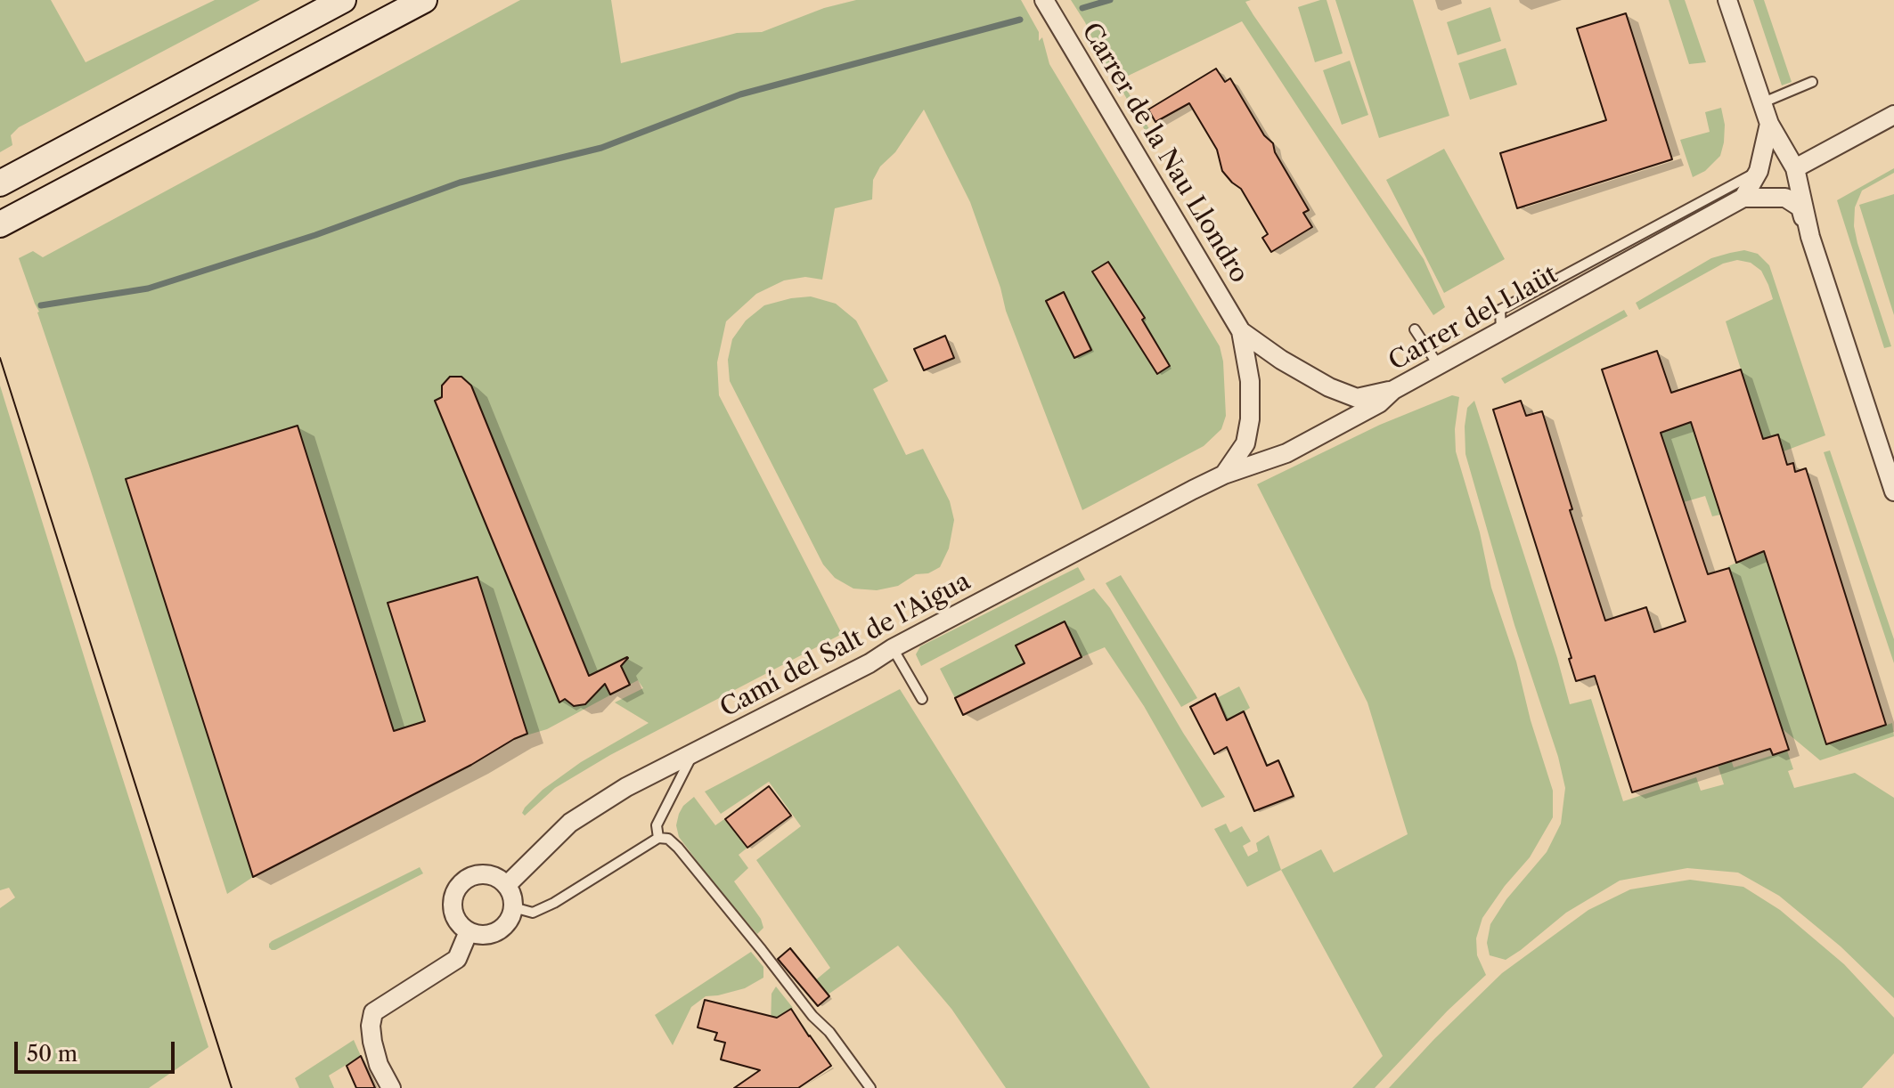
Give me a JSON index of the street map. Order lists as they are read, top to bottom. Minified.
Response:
{"streets":{"street":["Carrer de la Nau Llondro","Carrer del Llaüt","Camí del Salt de l'Aigua"]},"crossings":[["Carrer de la Nau Llondro","Carrer del Llaüt"],["Carrer de la Nau Llondro","Camí del Salt de l'Aigua"],["Carrer del Llaüt","Camí del Salt de l'Aigua"]],"scale_bar":"50 m"}
